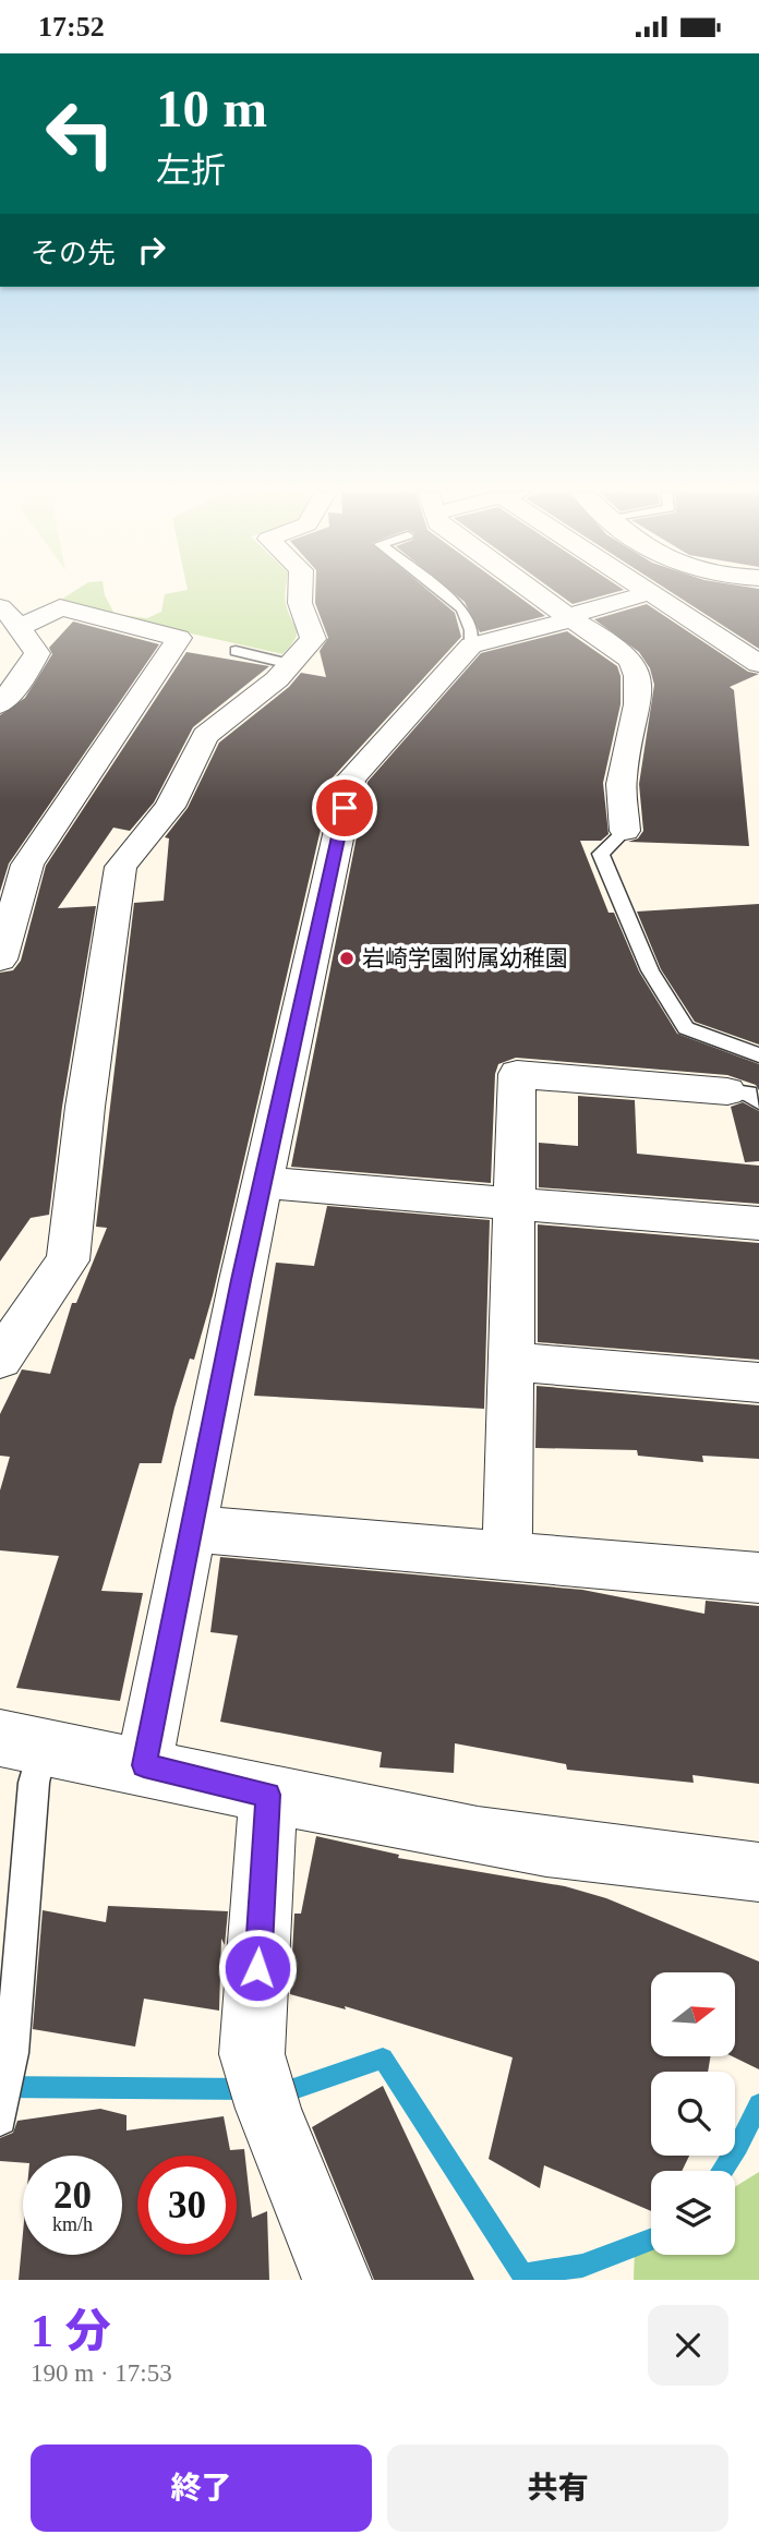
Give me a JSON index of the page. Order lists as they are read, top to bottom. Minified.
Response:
{"places":["岩崎学園附属幼稚園"],"north":"right","page":{"status":"17:52","turn":["10 m","左折"],"then":"その先","speed":"20 km/h","limit":"30","heading":["1 分","190 m · 17:53"],"buttons":["終了","共有"]}}
